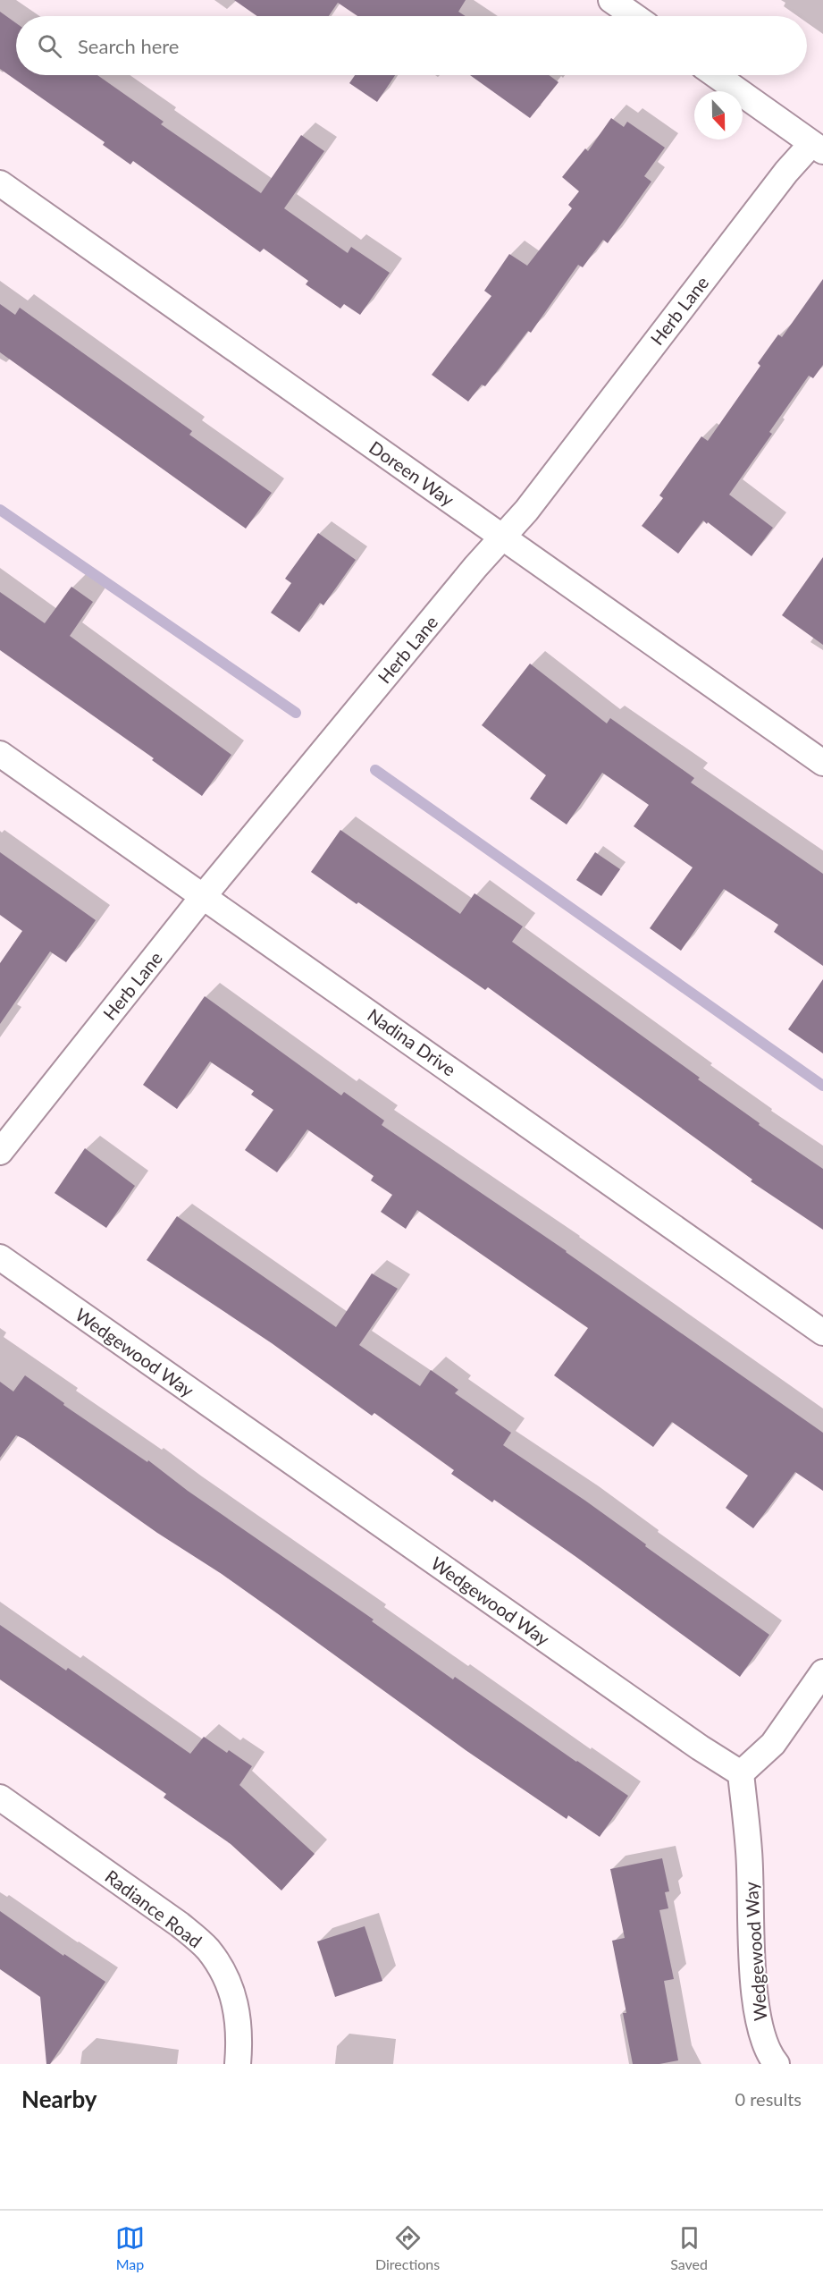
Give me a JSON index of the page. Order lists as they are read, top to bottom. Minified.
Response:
{"streets":{"street":["Herb Lane","Doreen Way","Nadina Drive","Wedgewood Way","Radiance Road"]},"crossings":[["Herb Lane","Doreen Way"],["Herb Lane","Nadina Drive"]],"north":"bottom","page":{"search":"Search here","heading":["Nearby","0 results"],"nav":["Map","Directions","Saved"]}}
